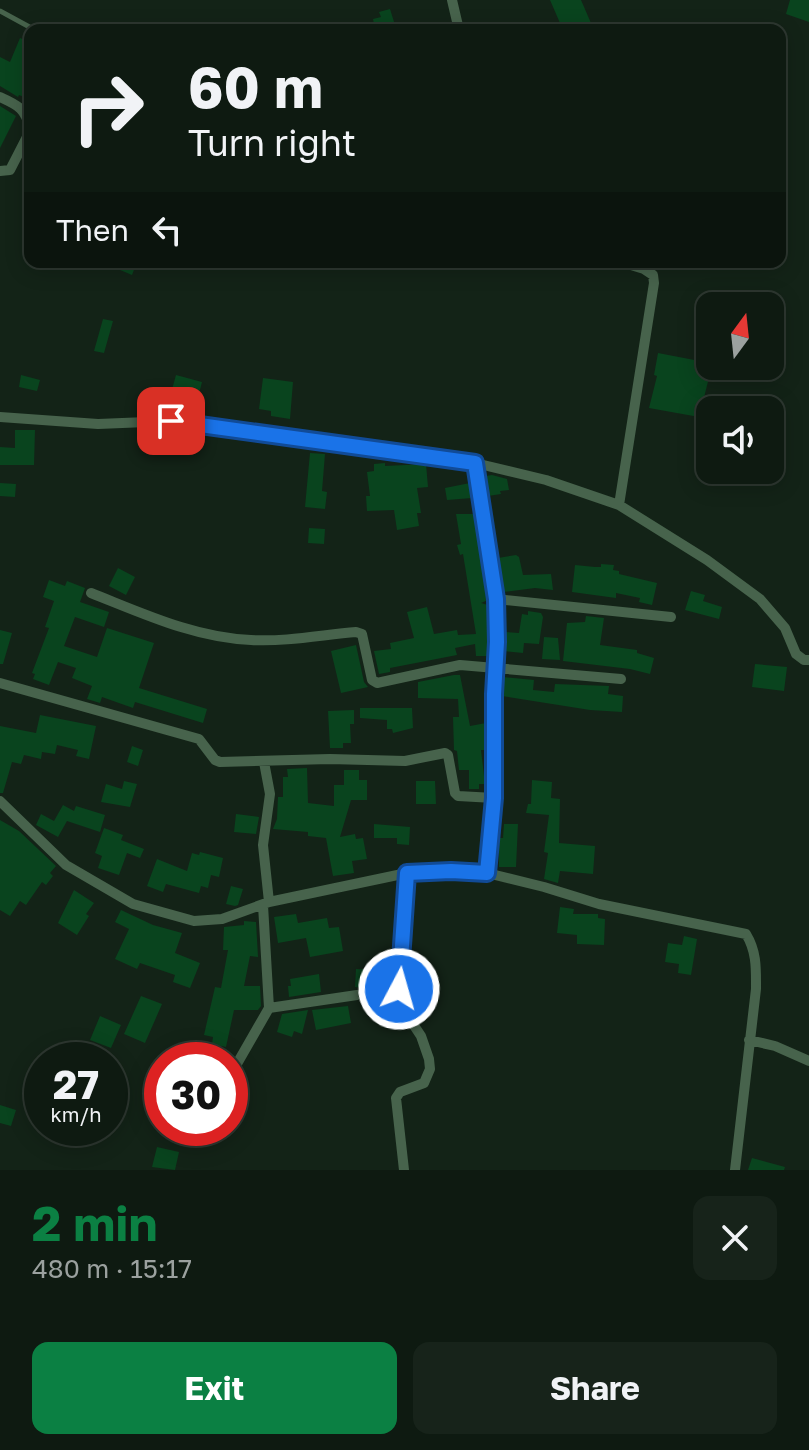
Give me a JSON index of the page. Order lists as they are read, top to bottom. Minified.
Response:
{"north":"top","page":{"turn":["60 m","Turn right"],"then":"Then","speed":"27 km/h","limit":"30","heading":["2 min","480 m · 15:17"],"buttons":["Exit","Share"]}}
